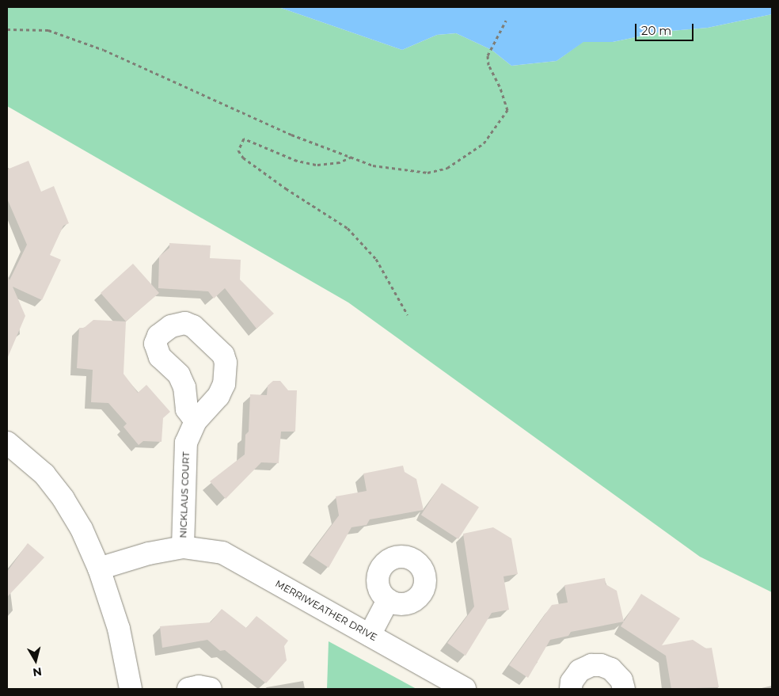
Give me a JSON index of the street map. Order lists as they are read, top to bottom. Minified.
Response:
{"streets":{"street":["NICKLAUS COURT","MERRIWEATHER DRIVE"]},"crossings":[["NICKLAUS COURT","MERRIWEATHER DRIVE"]],"scale_bar":"20 m","north":"bottom"}
